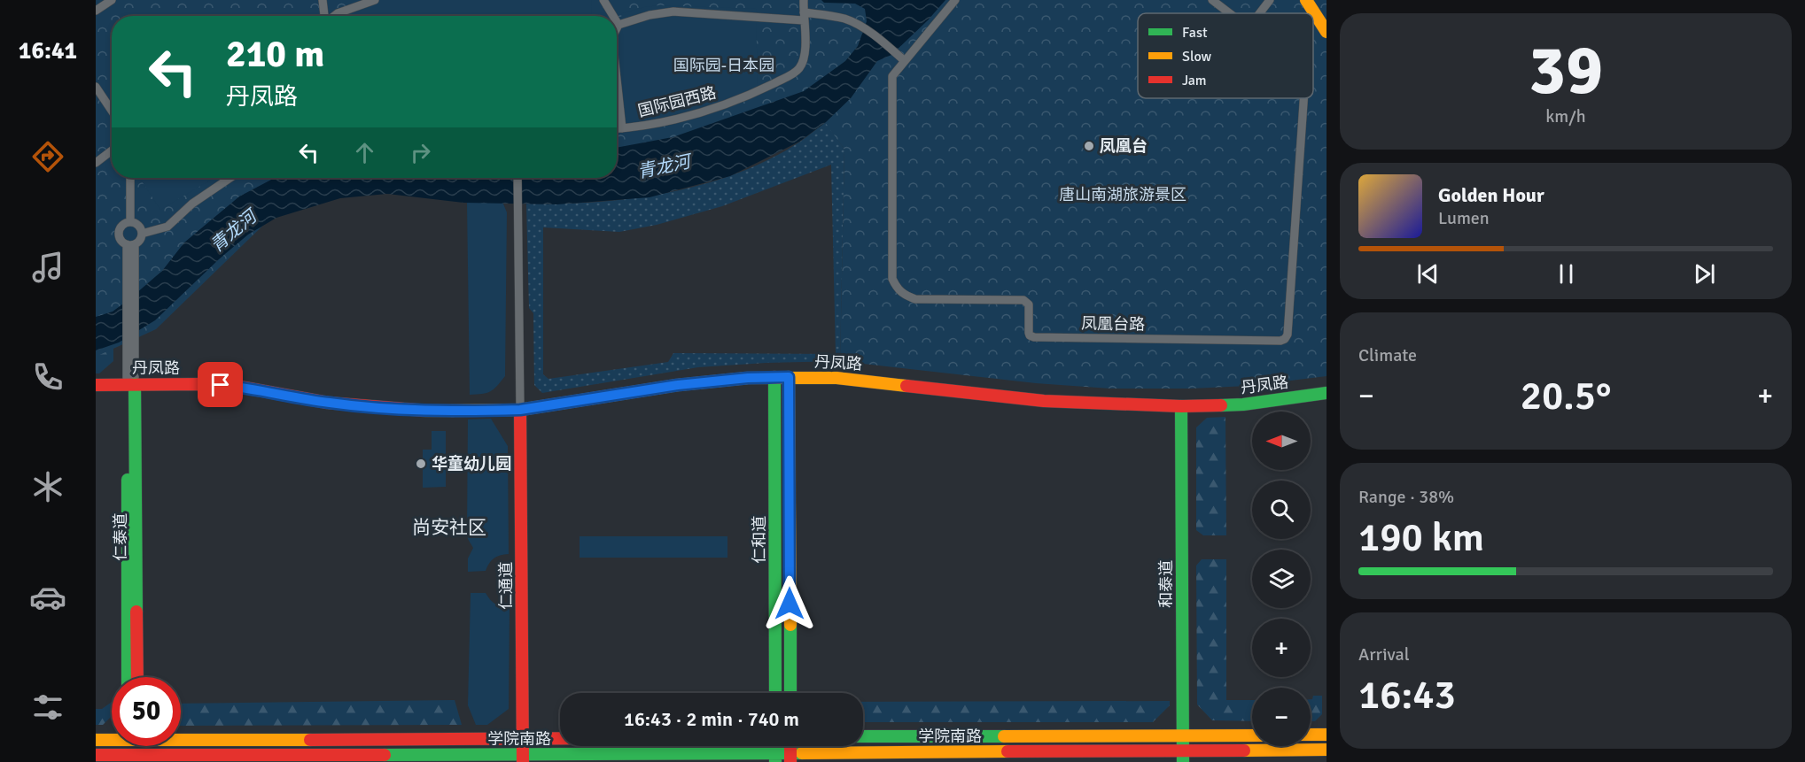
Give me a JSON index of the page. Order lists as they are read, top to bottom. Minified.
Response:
{"streets":{"main road":["丹凤路","仁泰道","仁和道","和泰道","仁通道","学院南路"],"street":["国际园西路","凤凰台路"]},"crossings":[["丹凤路","仁泰道"],["丹凤路","仁和道"],["丹凤路","和泰道"],["丹凤路","仁通道"],["和泰道","学院南路"],["仁通道","学院南路"]],"districts":["尚安社区"],"water":["青龙河"],"parks":["国际园-日本园","唐山南湖旅游景区"],"places":["凤凰台","华童幼儿园"],"legend":["Fast","Slow","Jam"],"north":"left","page":{"tabs":"16:41","tile":[["39","km/h"],"Climate",["Range · 38%","190 km"],["Arrival","16:43"]],"turn":["210 m","丹凤路"],"song":["Golden Hour","Lumen"],"heat":["−","20.5°","+"],"map_buttons":["+","−"],"limit":"50","trip":"16:43 · 2 min · 740 m"}}
